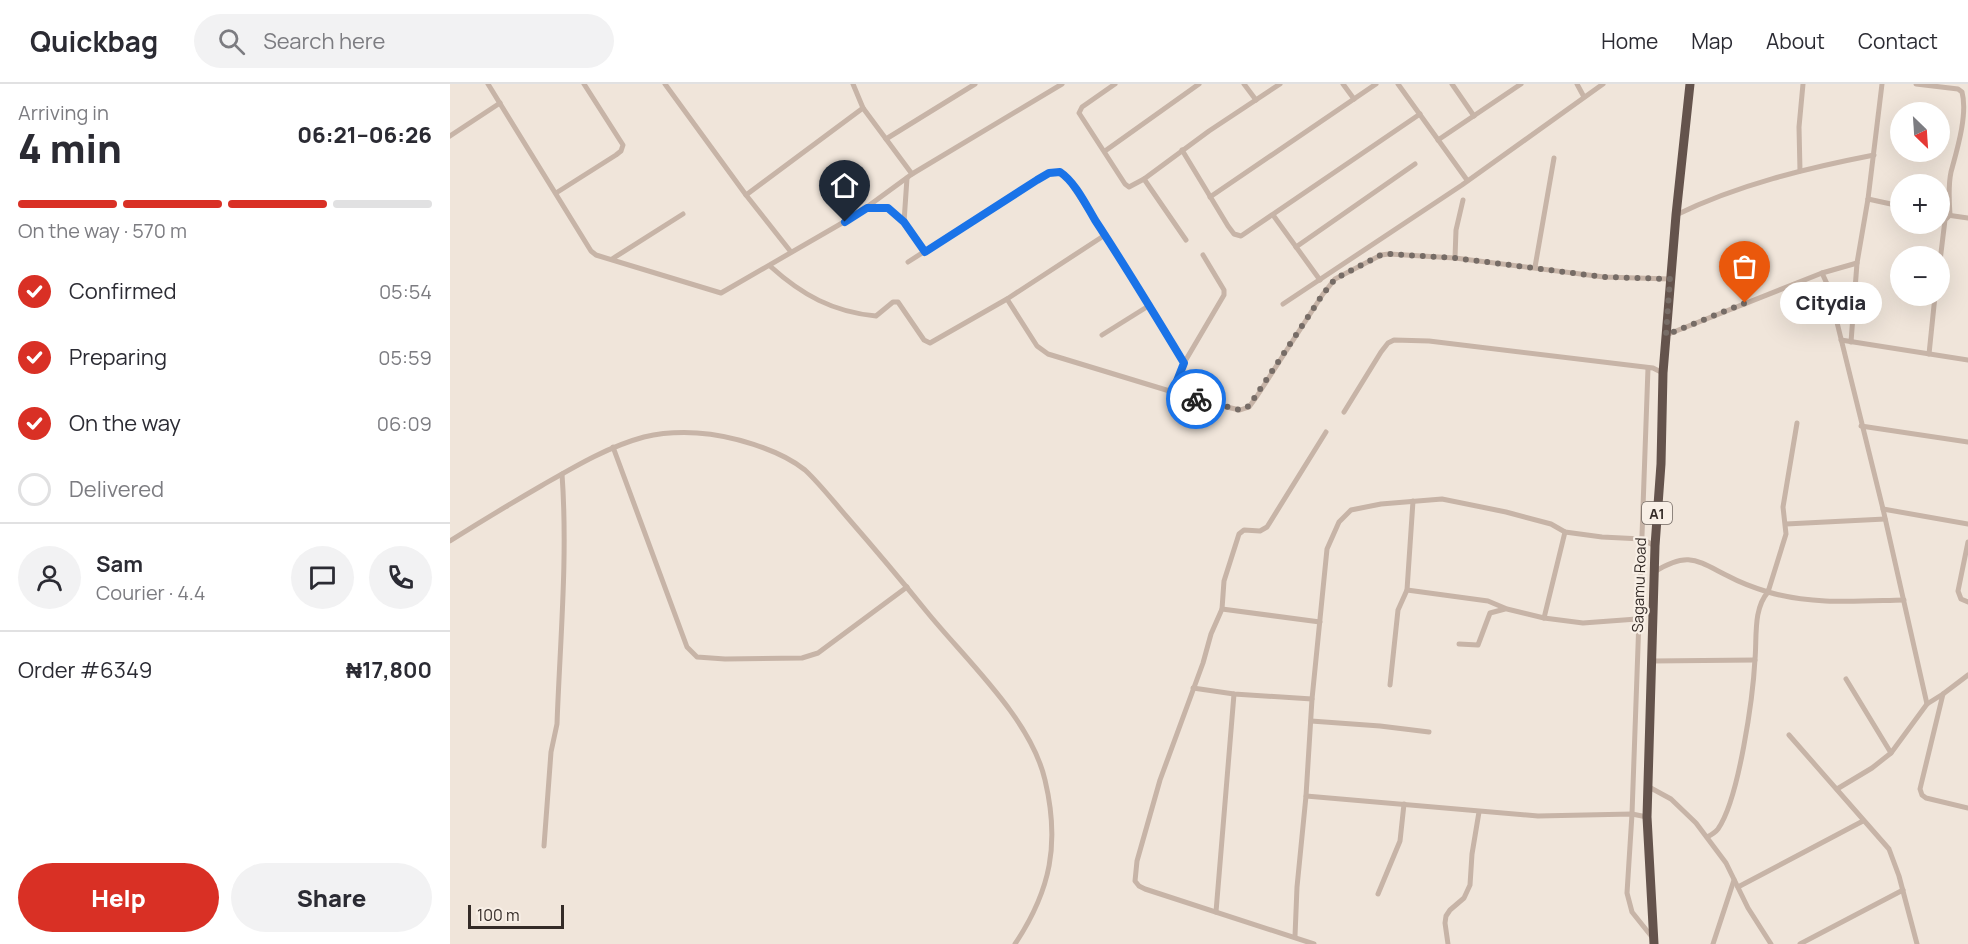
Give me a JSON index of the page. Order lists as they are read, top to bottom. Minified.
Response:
{"streets":{"highway":["A1","Sagamu Road"]},"places":["Citydia"],"scale_bar":"100 m","north":"bottom right","page":{"header":"Quickbag","search":"Search here","nav":["Home","Map","About","Contact"],"heading":["4 min","Arriving in","06:21–06:26"],"panel":["Sam","Courier · 4.4","Order #6349","₦17,800"],"map_buttons":["+","−"],"bar":"On the way · 570 m","list":[["Confirmed","05:54"],["Preparing","05:59"],["On the way","06:09"],"Delivered"],"bubble":"Citydia","buttons":["Help","Share"],"scale":"100 m"}}
